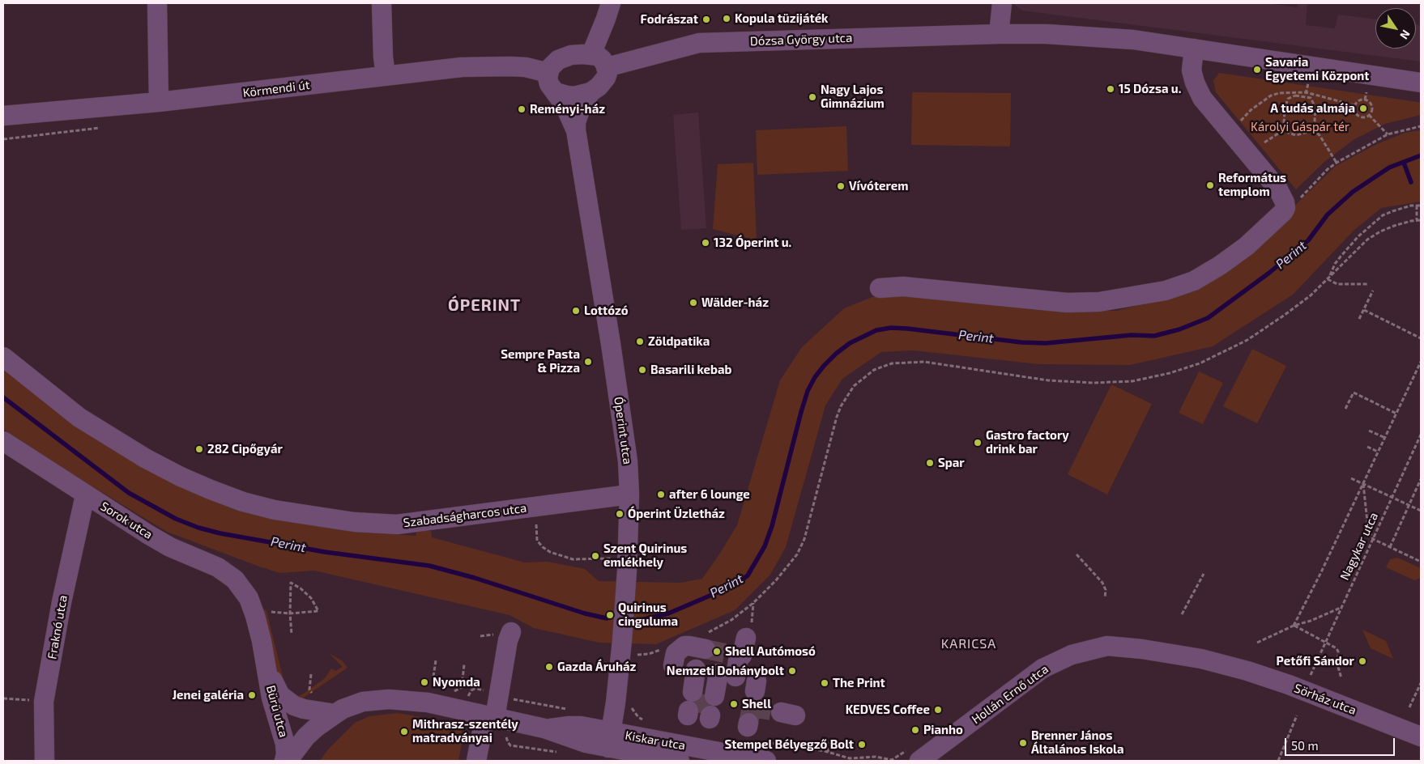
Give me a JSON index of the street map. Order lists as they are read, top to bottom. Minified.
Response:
{"streets":{"street":["Dózsa György utca","Körmendi út","Óperint utca","Szabadságharcos utca","Sorok utca","Fraknó utca","Hollán Ernő utca","Sörház utca","Bürü utca","Kiskar utca"],"path":["Nagykar utca"]},"crossings":[["Dózsa György utca","Körmendi út"],["Dózsa György utca","Óperint utca"],["Körmendi út","Óperint utca"],["Óperint utca","Szabadságharcos utca"],["Óperint utca","Kiskar utca"],["Sorok utca","Fraknó utca"],["Sorok utca","Bürü utca"],["Hollán Ernő utca","Sörház utca"],["Bürü utca","Kiskar utca"]],"districts":["ÓPERINT","KARICSA"],"water":["Perint"],"parks":["Károlyi Gáspár tér"],"places":["Kopula tüzijáték","Fodrászat","Savaria Egyetemi Központ","15 Dózsa u.","Nagy Lajos Gimnázium","A tudás almája","Reményi-ház","Református templom","Vívóterem","132 Óperint u.","Wälder-ház","Lottózó","Zöldpatika","Sempre Pasta & Pizza","Basarili kebab","Gastro factory drink bar","282 Cipőgyár","Spar","after 6 lounge","Óperint Üzletház","Szent Quirinus emlékhely","Quirinus cinguluma","Shell Autómosó","Petőfi Sándor","Gazda Áruház","Nemzeti Dohánybolt","Nyomda","The Print","Jenei galéria","Shell","KEDVES Coffee","Pianho","Mithrasz-szentély matradványai","Brenner János Általános Iskola","Stempel Bélyegző Bolt"],"scale_bar":"50 m","north":"bottom right"}
